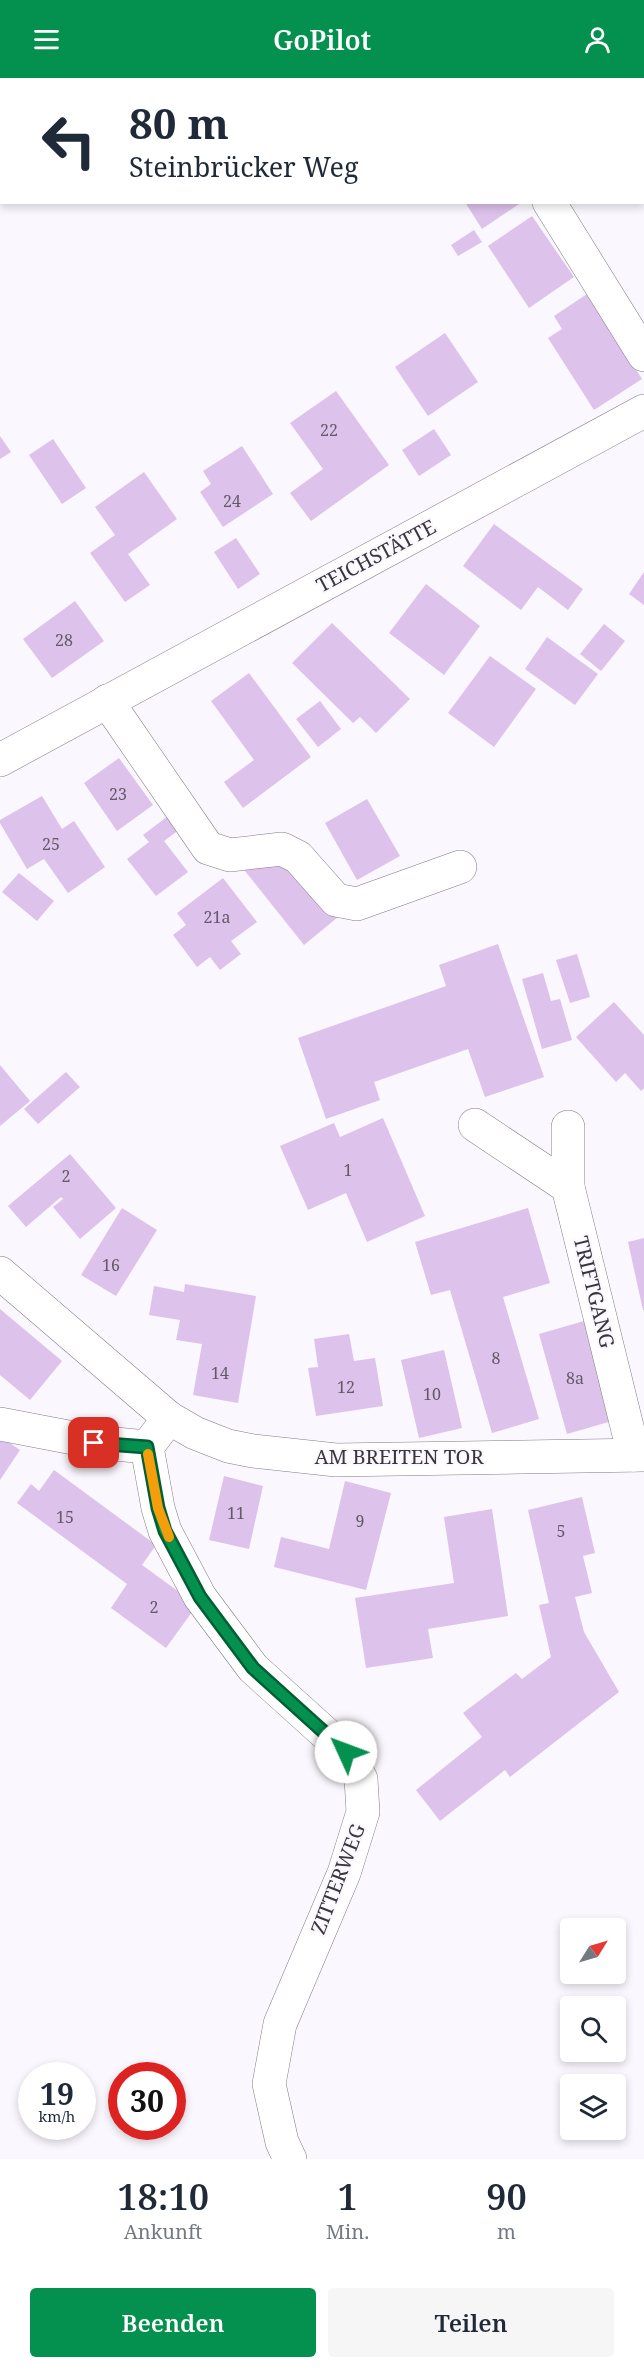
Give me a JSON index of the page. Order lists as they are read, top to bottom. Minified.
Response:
{"streets":{"street":["TEICHSTÄTTE","TRIFTGANG","AM BREITEN TOR","ZITTERWEG"]},"crossings":[["TRIFTGANG","AM BREITEN TOR"]],"house_numbers":["22","24","28","23","25","21a","1","2","16","8","14","8a","12","10","11","15","9","5","2"],"north":"top right","page":{"header":"GoPilot","turn":["80 m","Steinbrücker Weg"],"speed":"19 km/h","limit":"30","eta":["18:10","Ankunft","1","Min.","90","m"],"buttons":["Beenden","Teilen"]}}
